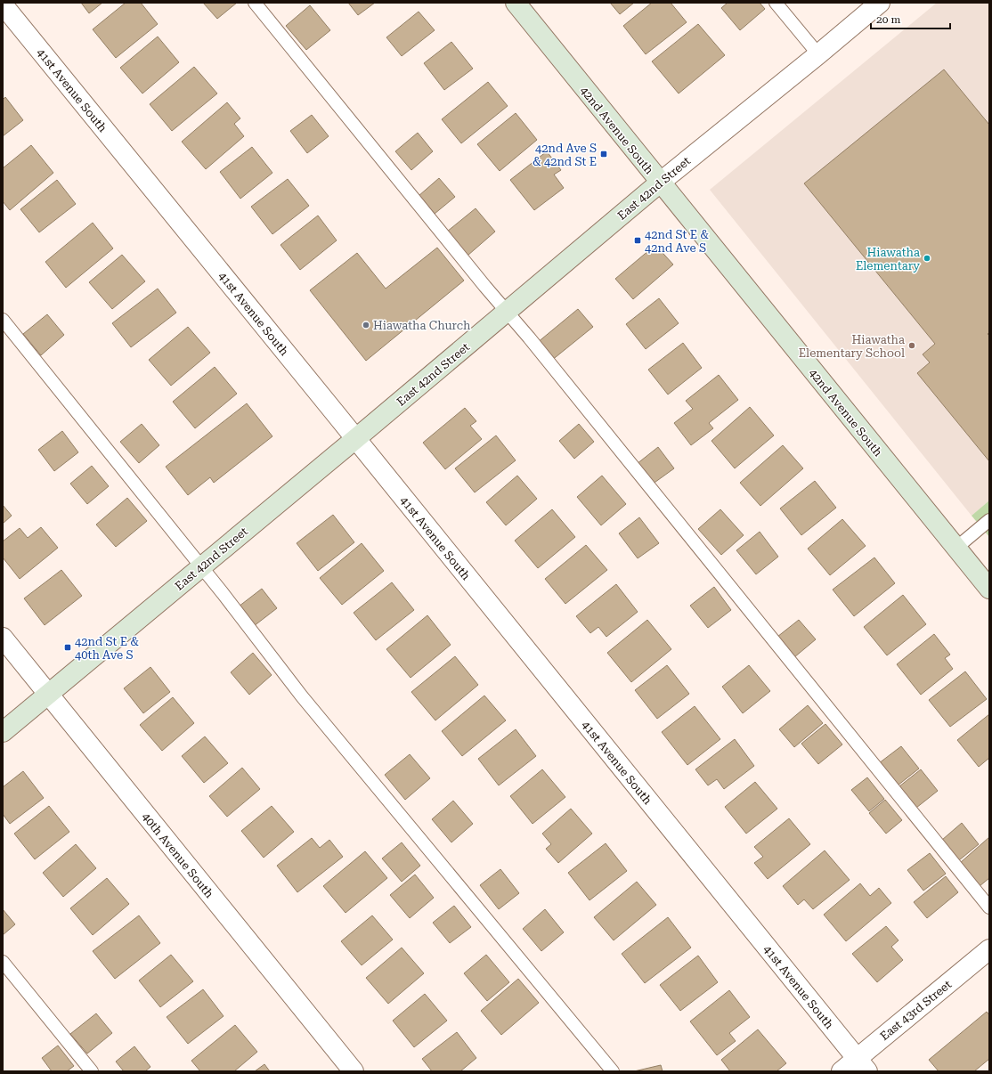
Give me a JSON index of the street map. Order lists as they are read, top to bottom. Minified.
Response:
{"streets":{"street":["41st Avenue South","42nd Avenue South","East 42nd Street","40th Avenue South","East 43rd Street"]},"crossings":[["41st Avenue South","East 42nd Street"],["41st Avenue South","East 43rd Street"],["42nd Avenue South","East 42nd Street"],["East 42nd Street","40th Avenue South"]],"places":{"transit":["42nd Ave S & 42nd St E","42nd St E & 42nd Ave S","42nd St E & 40th Ave S"],"other":["Hiawatha Elementary","Hiawatha Church","Hiawatha Elementary School"]},"scale_bar":"20 m"}
